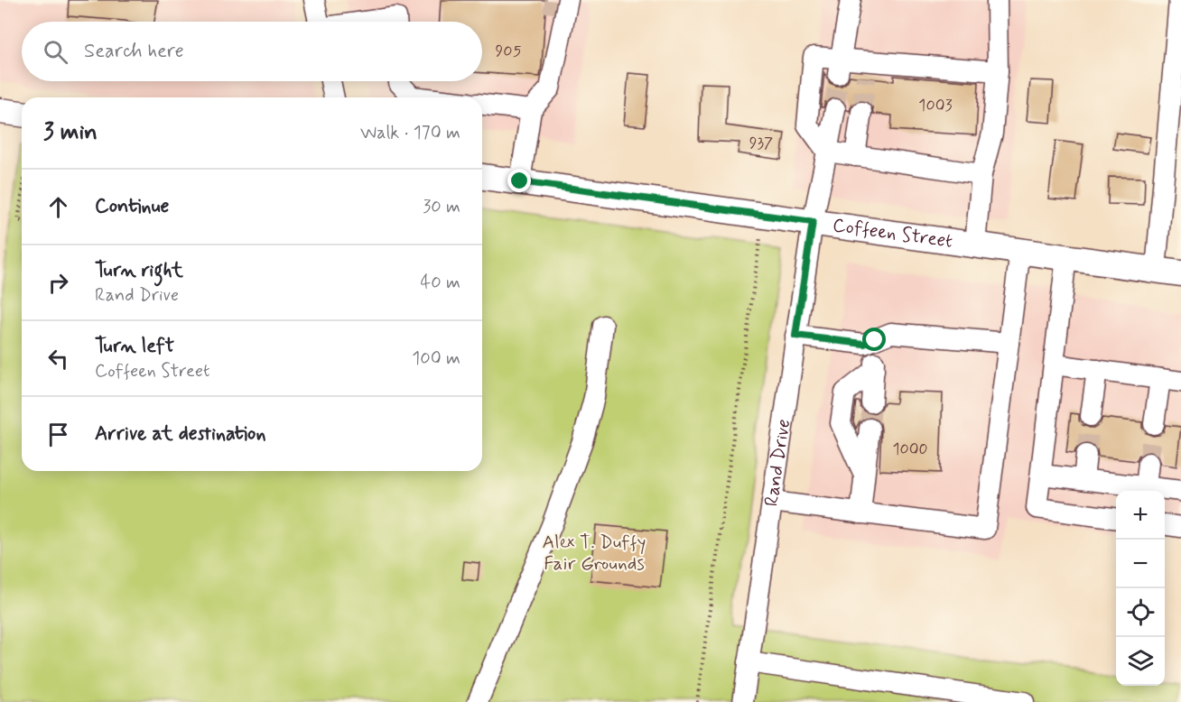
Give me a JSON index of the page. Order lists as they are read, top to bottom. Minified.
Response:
{"streets":{"main road":["Coffeen Street"],"street":["Rand Drive"]},"crossings":[["Coffeen Street","Rand Drive"]],"parks":["Alex T. Duffy Fair Grounds"],"house_numbers":["905","1003","937","1000"],"page":{"search":"Search here","heading":["3 min","Walk · 170 m"],"list":[["Continue","30 m"],["Turn right","Rand Drive","40 m"],["Turn left","Coffeen Street","100 m"],"Arrive at destination"],"map_buttons":["+","−"]}}
